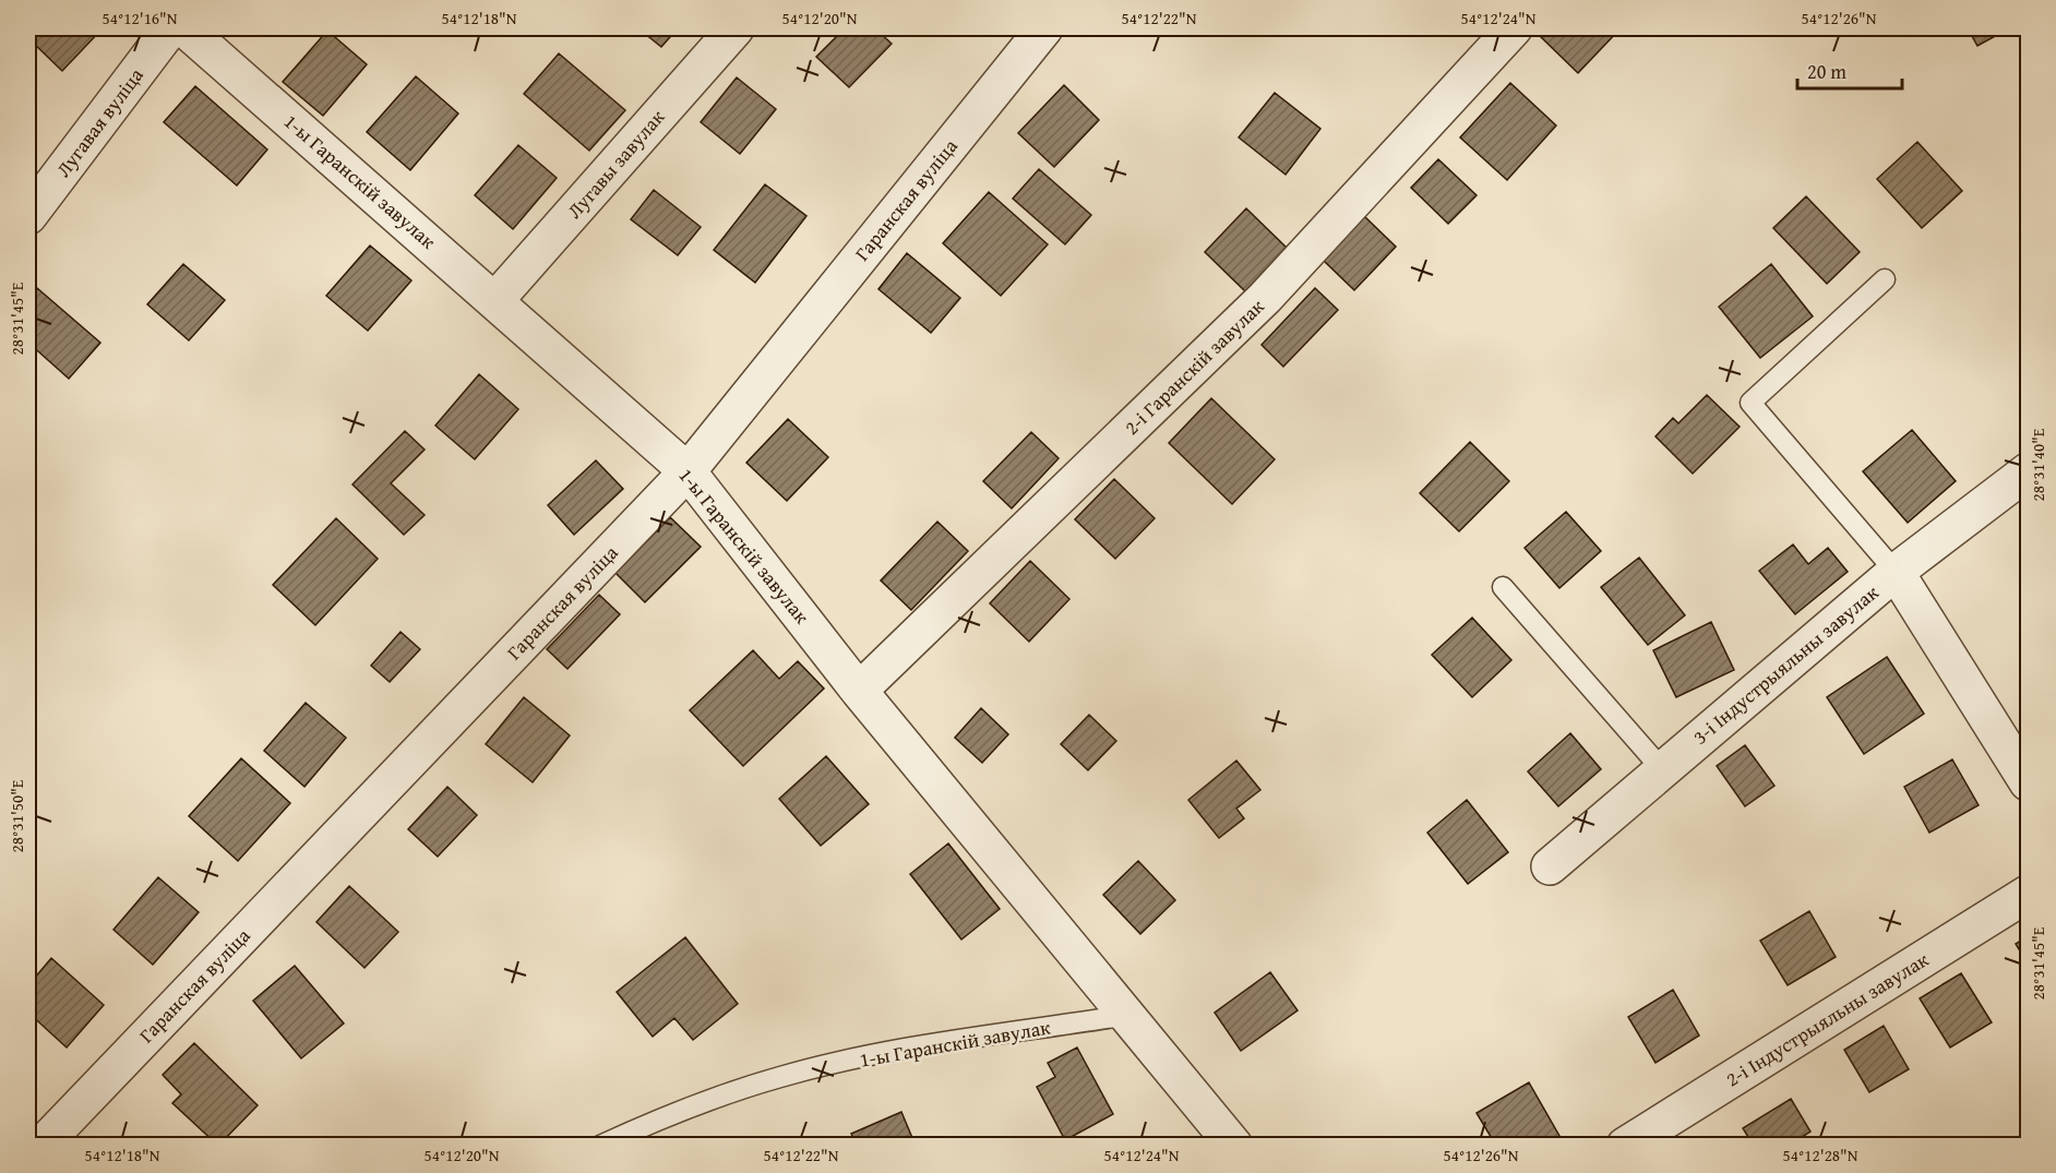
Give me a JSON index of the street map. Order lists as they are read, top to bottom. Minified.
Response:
{"streets":{"street":["Лугавая вуліца","Лугавы завулак","1-ы Гаранскій завулак","Гаранская вуліца","2-і Гаранскій завулак","3-і Індустрыяльны завулак","2-і Індустрыяльны завулак"]},"crossings":[["Лугавы завулак","1-ы Гаранскій завулак"],["1-ы Гаранскій завулак","Гаранская вуліца"],["1-ы Гаранскій завулак","2-і Гаранскій завулак"]],"scale_bar":"20 m","coordinates":["54°12'16\"N","54°12'18\"N","54°12'20\"N","54°12'22\"N","54°12'24\"N","54°12'26\"N","28°31'45\"E","28°31'40\"E","28°31'50\"E","54°12'28\"N"]}
